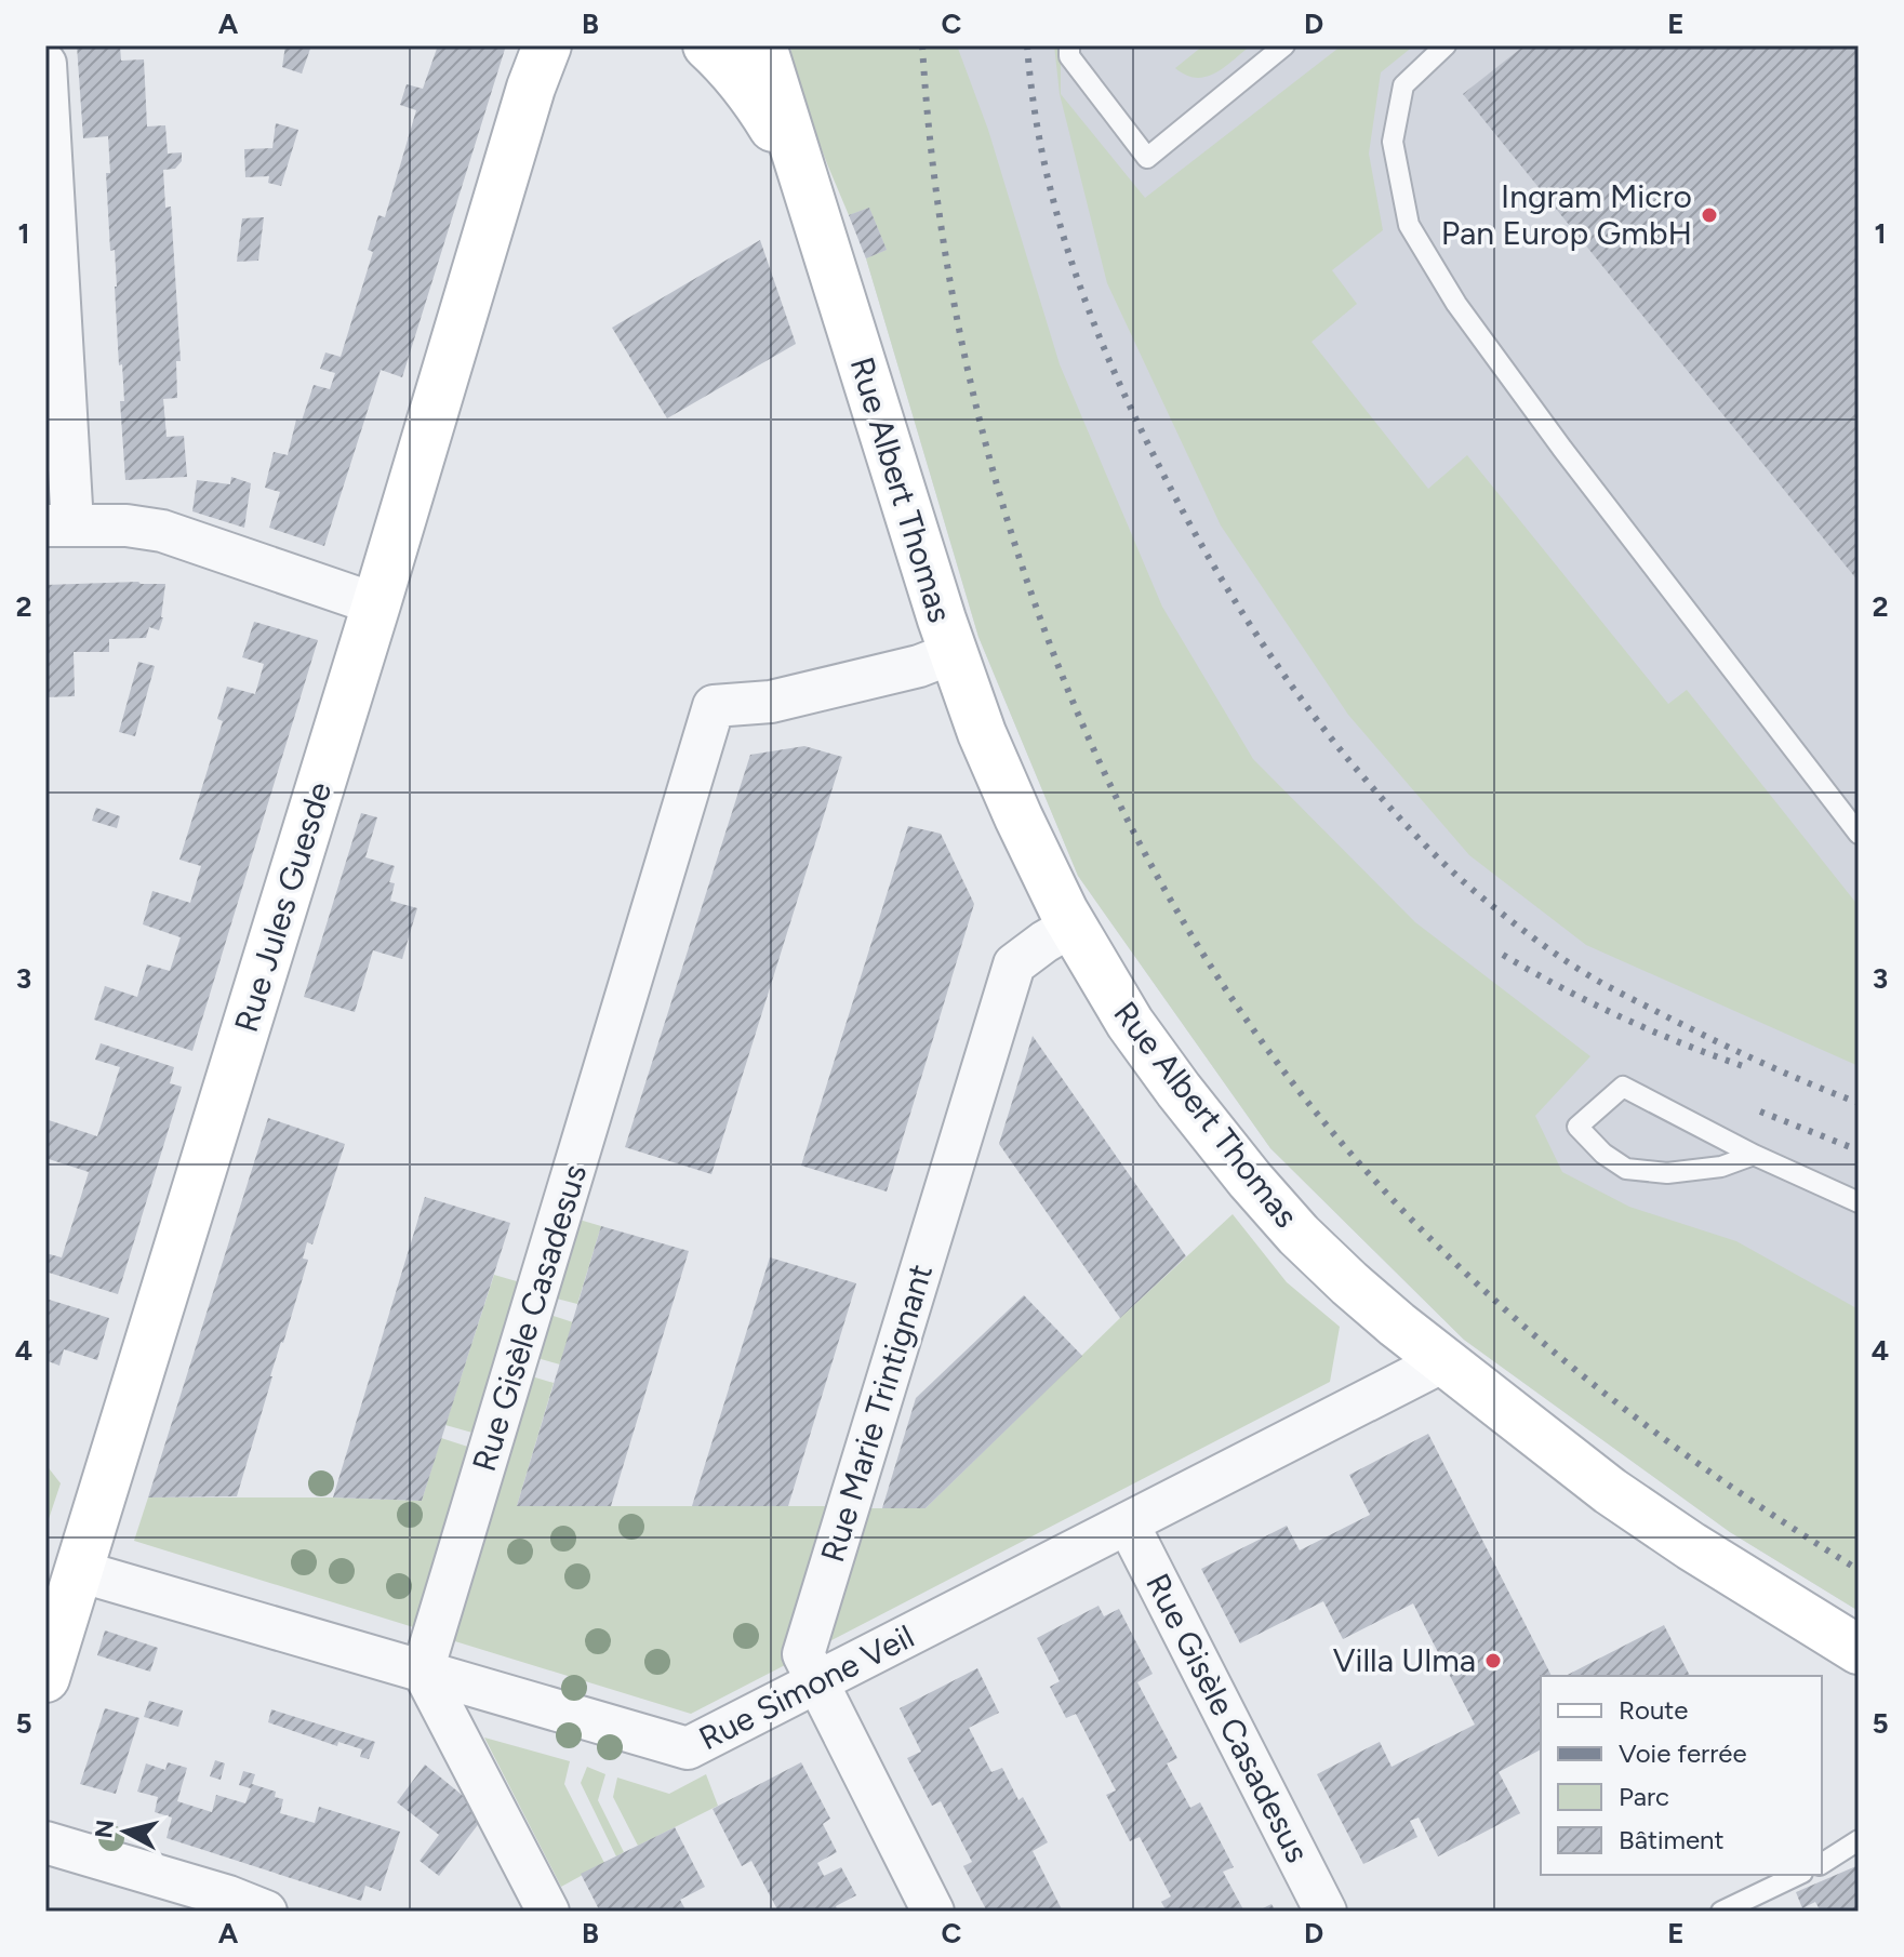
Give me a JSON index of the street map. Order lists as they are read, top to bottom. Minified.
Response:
{"streets":{"street":["Rue Albert Thomas","Rue Jules Guesde","Rue Gisèle Casadesus","Rue Marie Trintignant","Rue Simone Veil"]},"crossings":[["Rue Albert Thomas","Rue Gisèle Casadesus"],["Rue Albert Thomas","Rue Marie Trintignant"],["Rue Albert Thomas","Rue Simone Veil"],["Rue Jules Guesde","Rue Simone Veil"],["Rue Gisèle Casadesus","Rue Simone Veil"],["Rue Marie Trintignant","Rue Simone Veil"]],"places":["Ingram Micro Pan Europ GmbH","Villa Ulma"],"legend":["Route","Voie ferrée","Parc","Bâtiment"],"north":"left","grid":{"columns":["A","B","C","D","E"],"rows":["1","2","3","4","5"]}}
